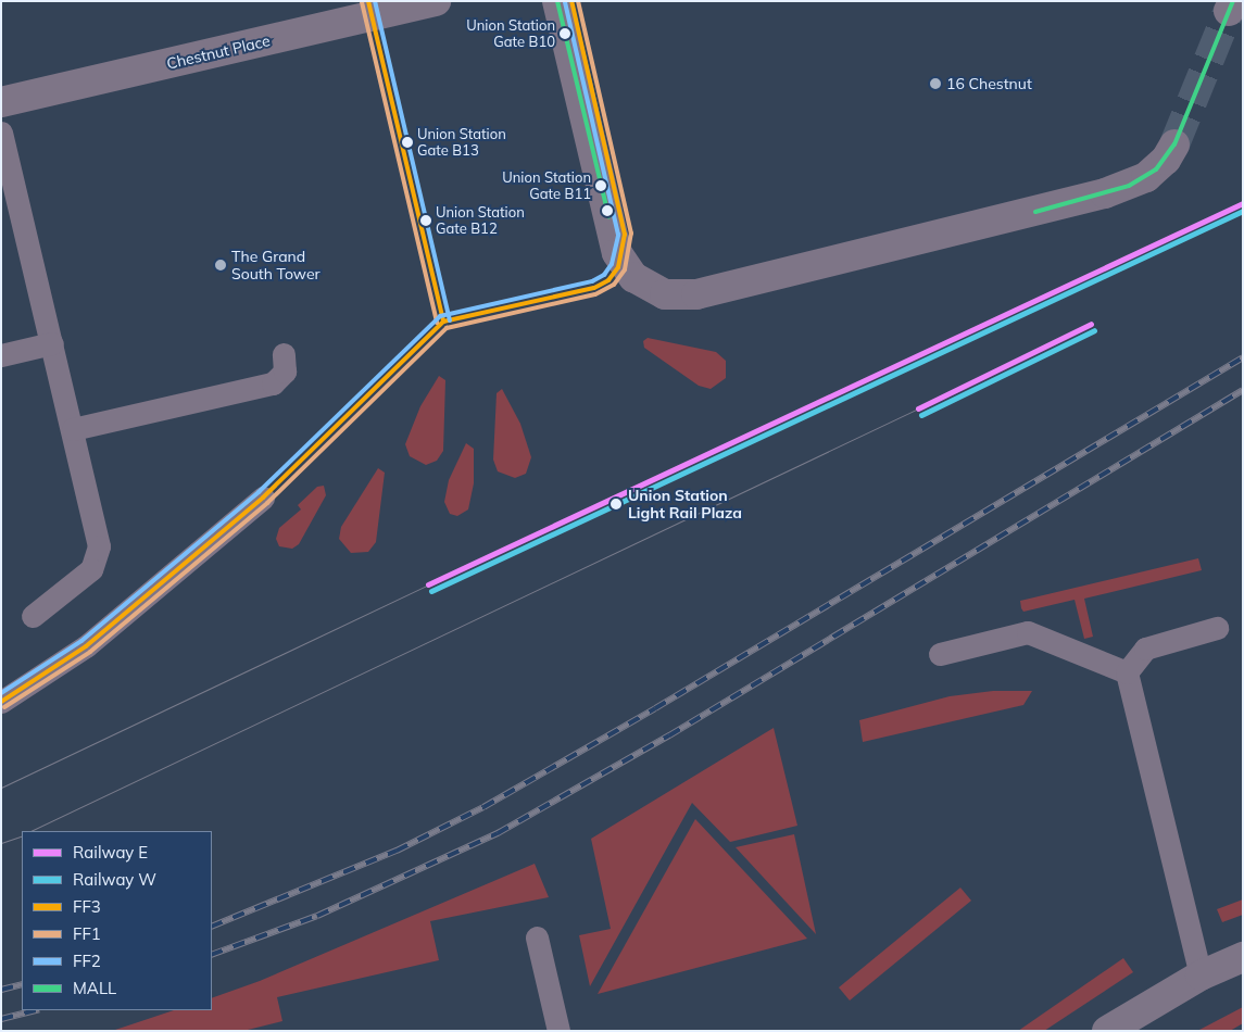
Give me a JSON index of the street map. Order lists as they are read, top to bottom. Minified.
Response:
{"streets":{"street":["Chestnut Place"]},"places":["Union Station Gate B10","16 Chestnut","Union Station Gate B13","Union Station Gate B11","Union Station Gate B12","The Grand South Tower","Union Station Light Rail Plaza"],"lines":["transit line FF3","transit line FF1","transit line FF2","transit line MALL","rail line E","rail line W"],"legend":["Railway E","Railway W","FF3","FF1","FF2","MALL"]}
